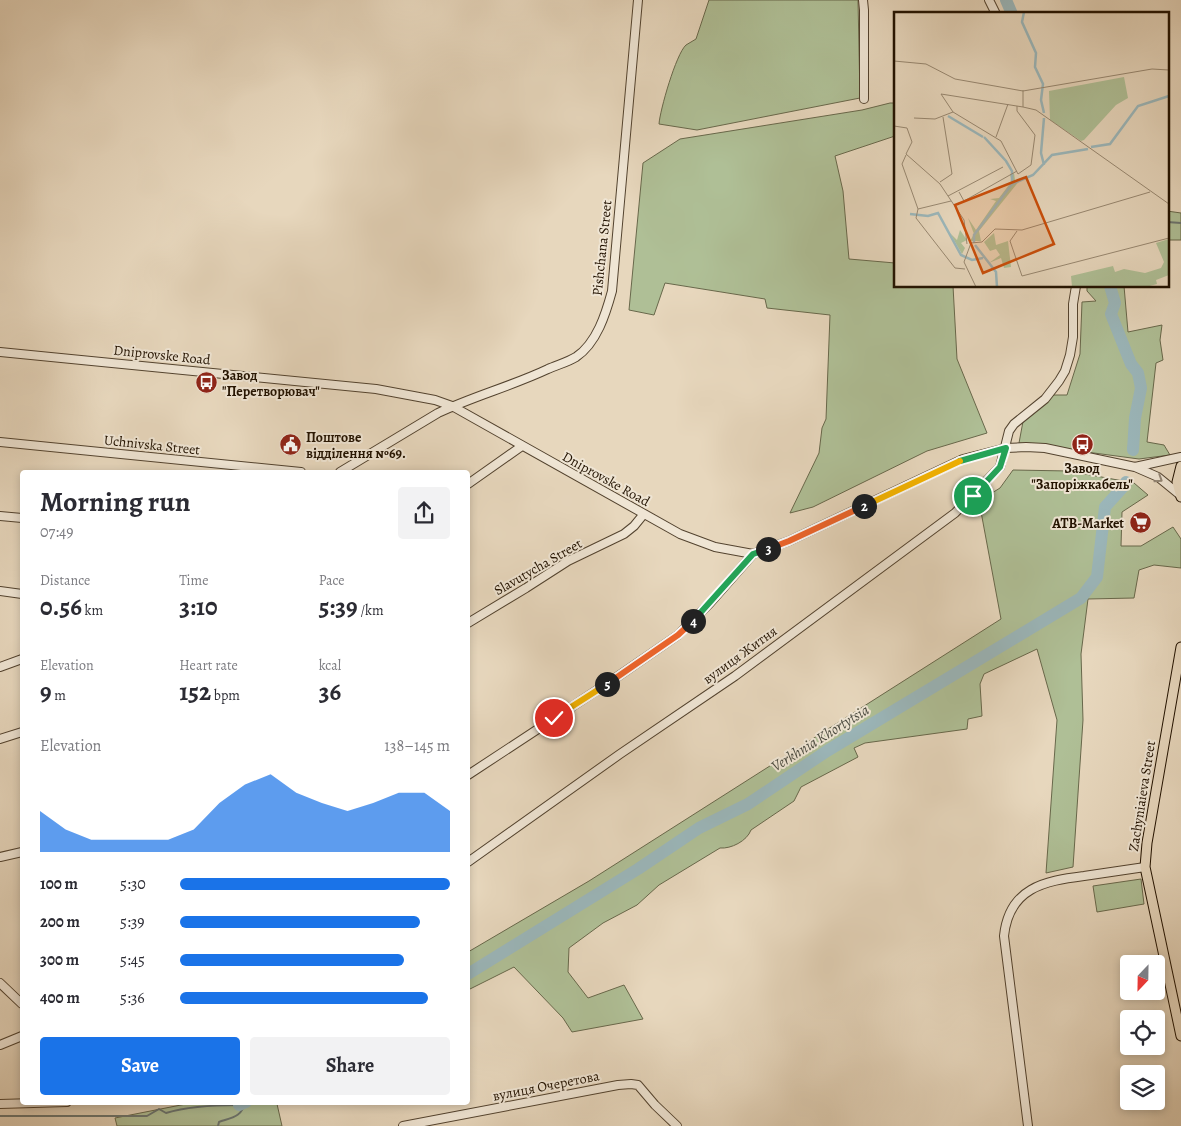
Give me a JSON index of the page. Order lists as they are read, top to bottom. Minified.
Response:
{"streets":{"main road":["Zachyniaieva Street"],"street":["Pishchana Street","Dniprovske Road","Uchnivska Street","Slavutycha Street","вулиця Житня","вулиця Очеретова"]},"crossings":[["Pishchana Street","Dniprovske Road"],["Dniprovske Road","Slavutycha Street"]],"water":["Verkhnia Khortytsia"],"places":{"bus stop":["Завод \"Перетворювач\"","Завод \"Запоріжкабель\""],"public building":["Поштове відділення №69."],"supermarket":["ATB-Market"]},"north":"bottom","page":{"heading":["Morning run","07:49"],"pins":["2","3","4","5"],"stats":[["Distance","0.56 km"],["Time","3:10"],["Pace","5:39 /km"],["Elevation","9 m"],["Heart rate","152 bpm"],["kcal","36"]],"chart":["Elevation","138–145 m"],"list":[{"name":"100 m","note":"5:30"},{"name":"200 m","note":"5:39"},{"name":"300 m","note":"5:45"},{"name":"400 m","note":"5:36"}],"buttons":["Save","Share"]}}
